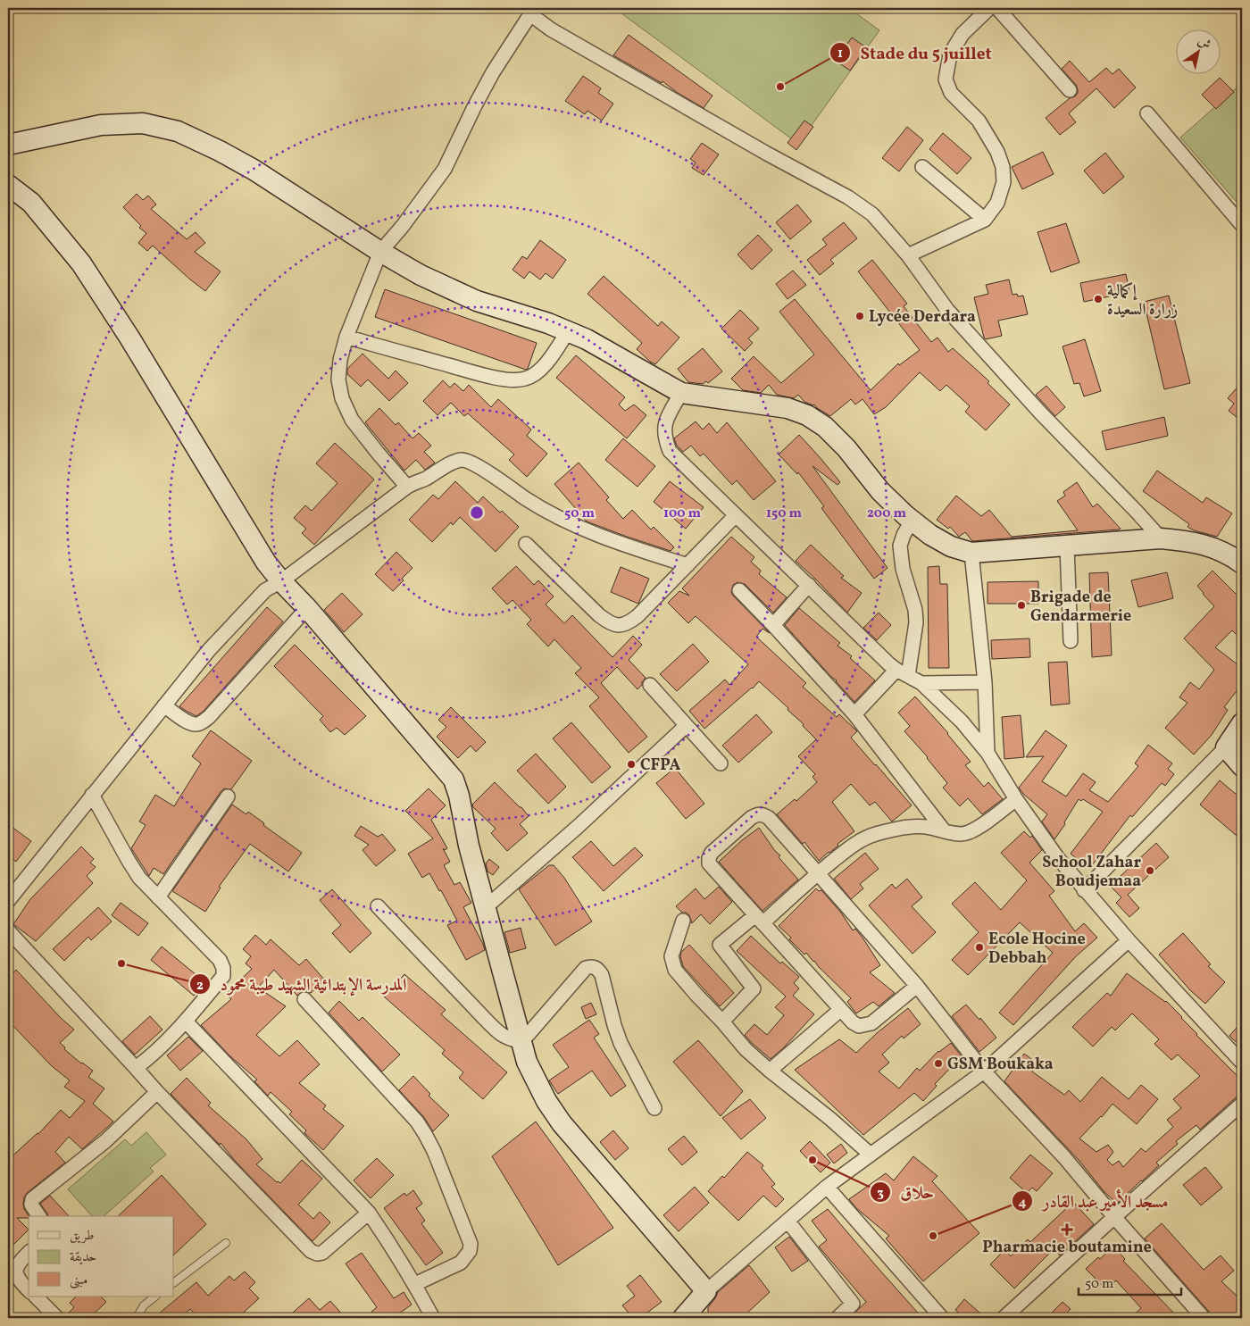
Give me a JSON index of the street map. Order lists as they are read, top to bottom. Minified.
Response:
{"places":{"other":["Stade du 5 juillet","إكمالية زرارة السعيدة","Lycée Derdara","Brigade de Gendarmerie","CFPA","School Zahar Boudjemaa","Ecole Hocine Debbah","المدرسة الإبتدائية الشهيد طيبة محمود","GSM Boukaka","حلاق","مسجد الأمير عبد القادر"],"health":["Pharmacie boutamine"]},"legend":["طريق","حديقة","مبنى"],"scale_bar":"50 m","north":"top right","rings":["50 m","100 m","150 m","200 m"]}
